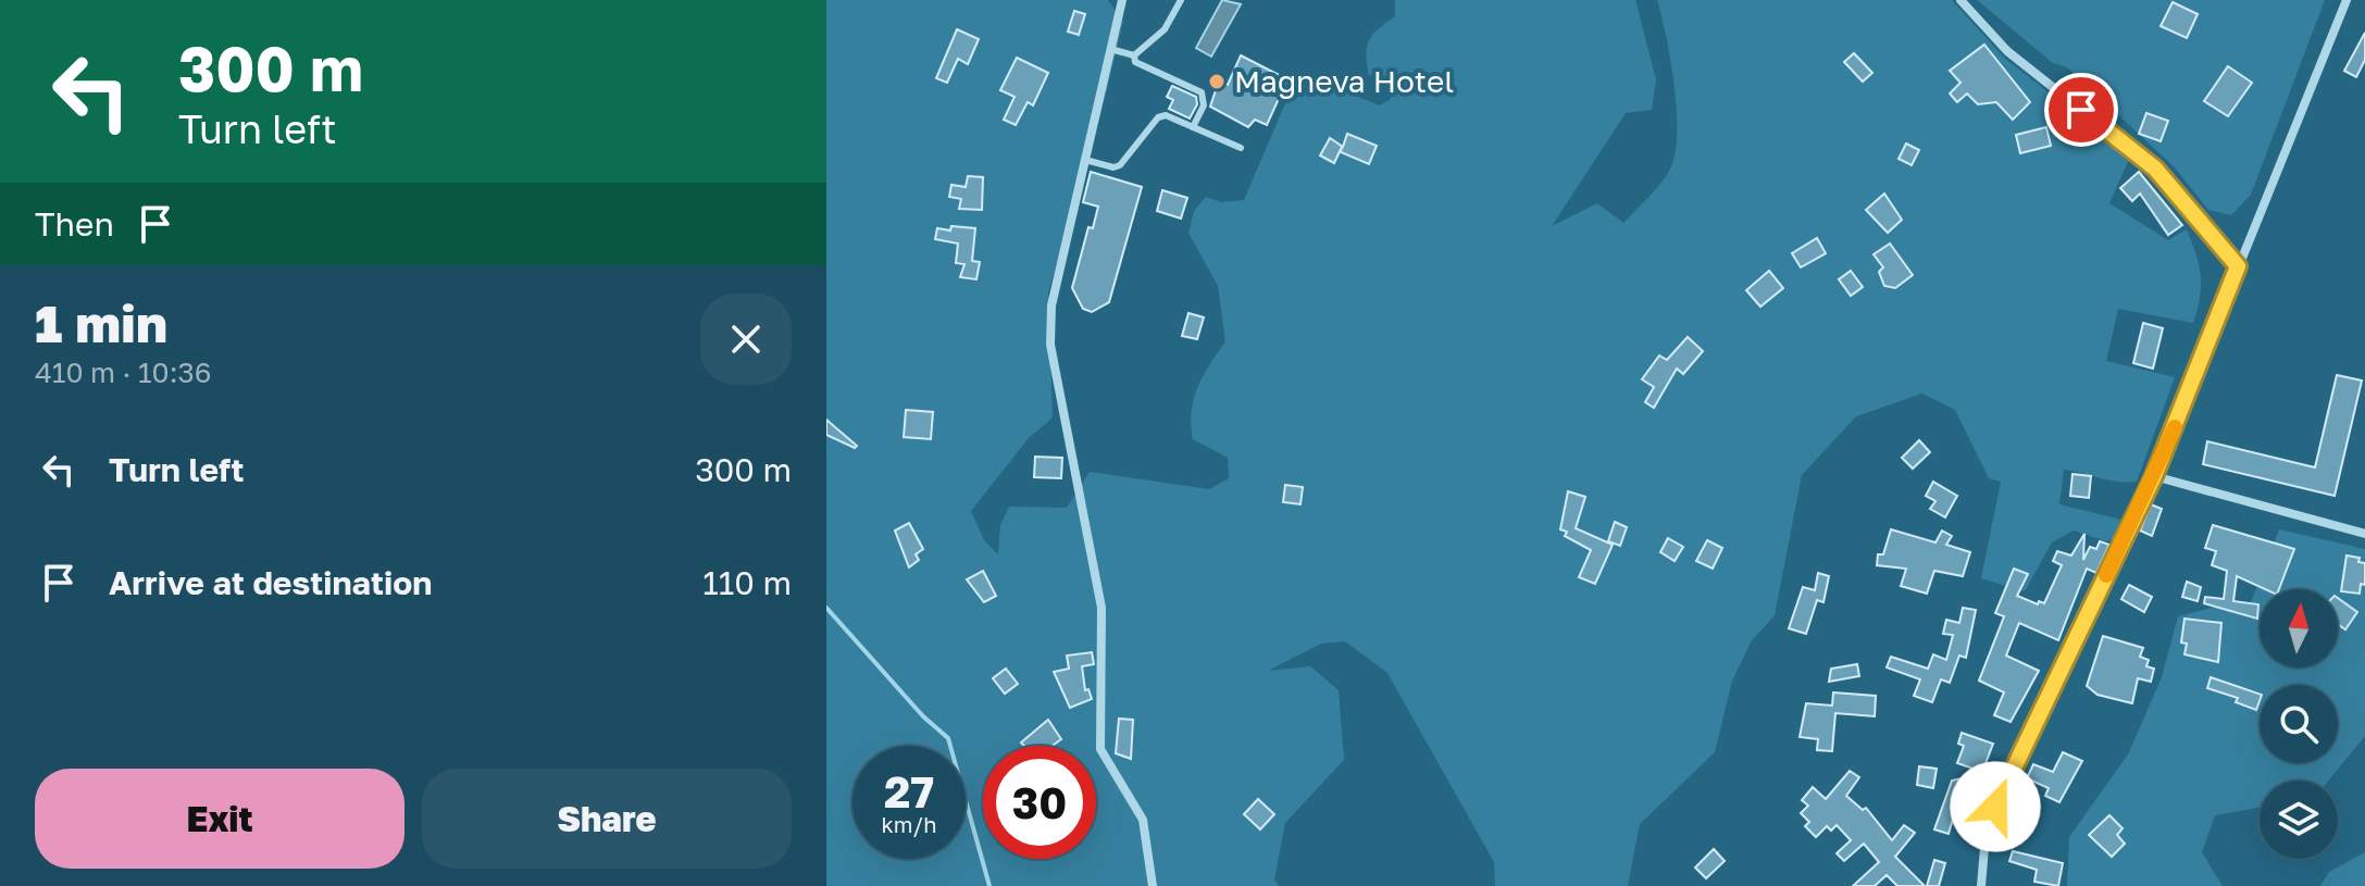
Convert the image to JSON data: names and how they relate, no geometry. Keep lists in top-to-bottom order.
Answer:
{
  "places": ["Magneva Hotel"],
  "north": "top",
  "page": {
    "turn": ["300 m", "Turn left"],
    "then": "Then",
    "heading": ["1 min", "410 m · 10:36"],
    "list": [
      {
        "name": "Turn left",
        "value": "300 m"
      },
      {
        "name": "Arrive at destination",
        "value": "110 m"
      }
    ],
    "speed": "27 km/h",
    "limit": "30",
    "buttons": ["Exit", "Share"]
  }
}
